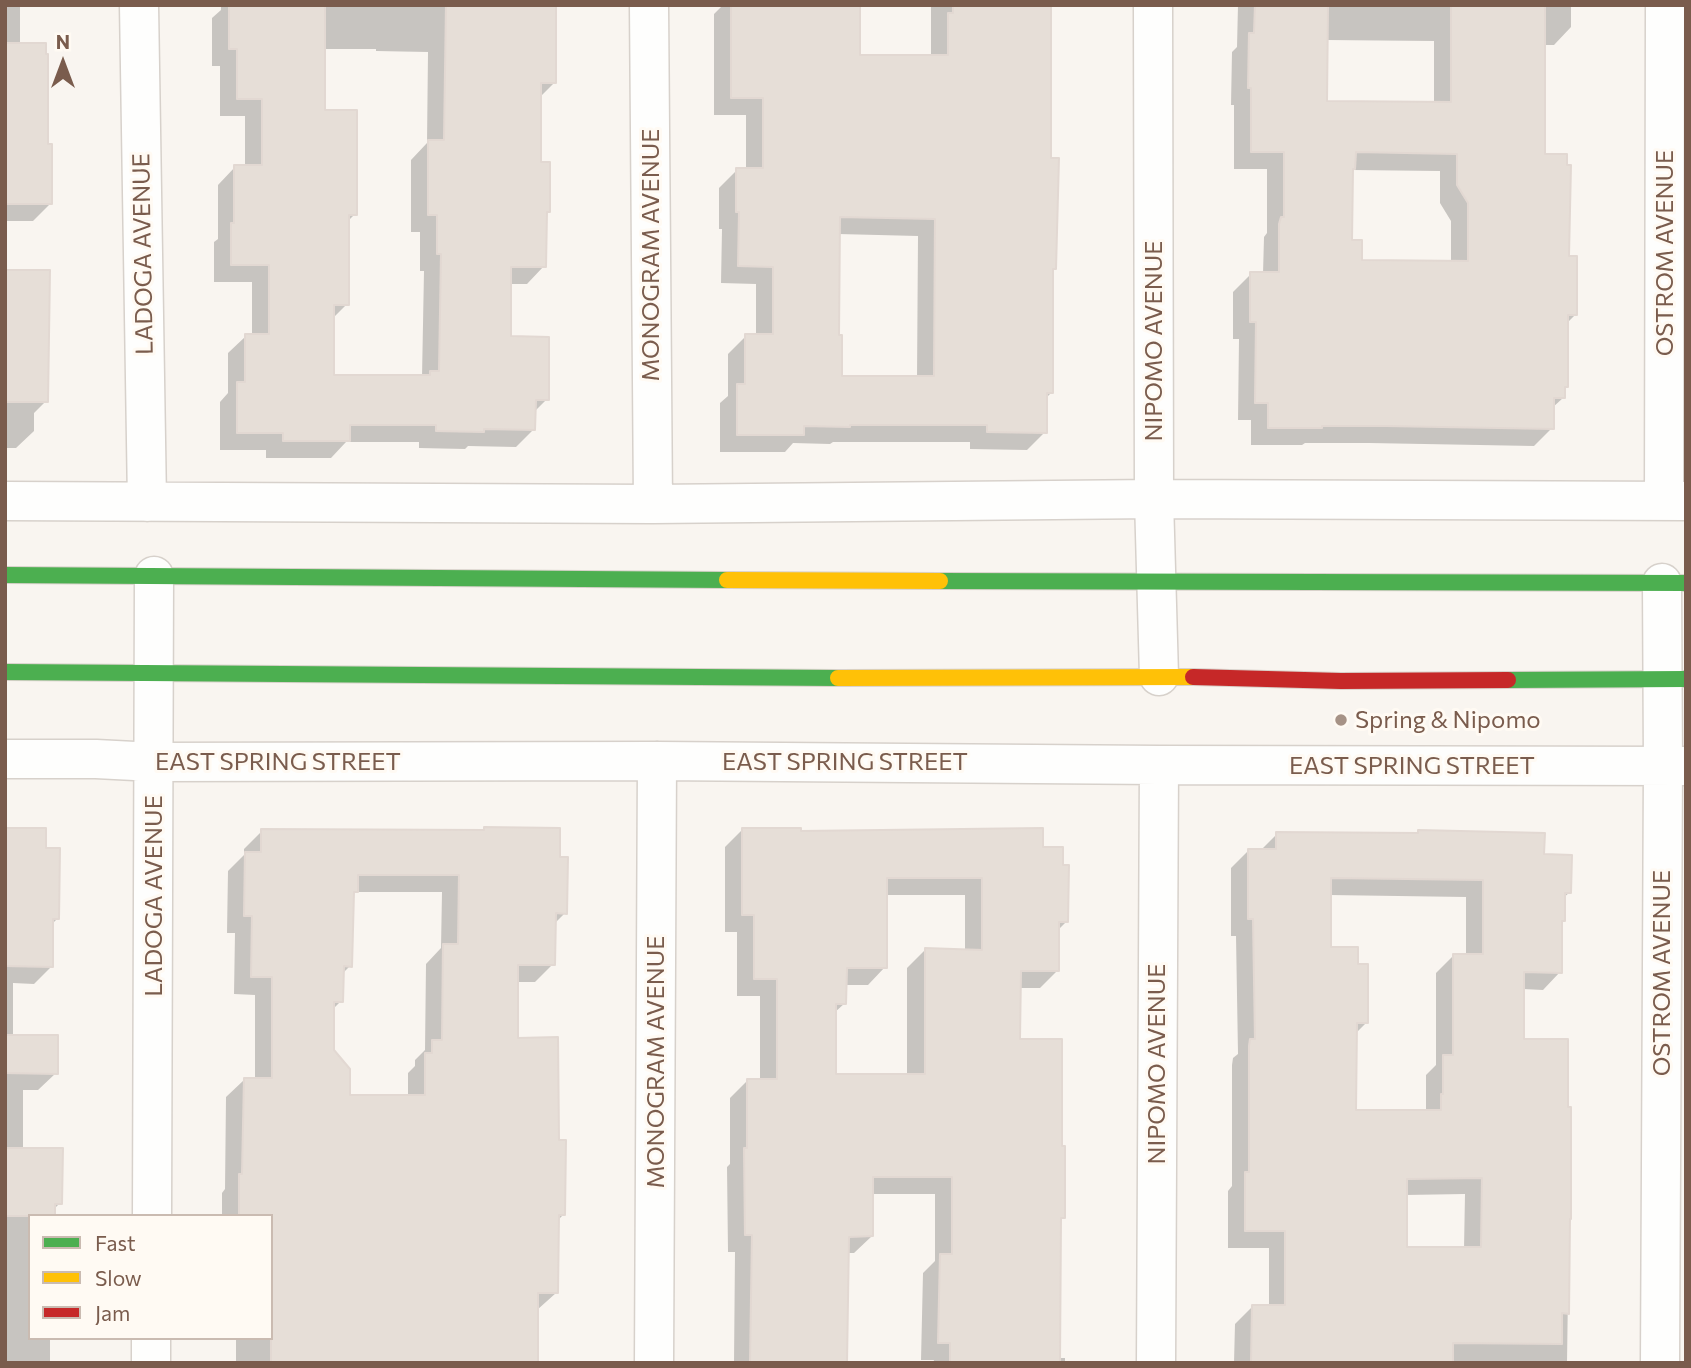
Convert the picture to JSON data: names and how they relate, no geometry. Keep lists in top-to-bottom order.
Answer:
{
  "streets": {
    "street": [
      "OSTROM AVENUE",
      "LADOGA AVENUE",
      "MONOGRAM AVENUE",
      "NIPOMO AVENUE",
      "EAST SPRING STREET"
    ]
  },
  "crossings": [
    ["OSTROM AVENUE", "EAST SPRING STREET"],
    ["LADOGA AVENUE", "EAST SPRING STREET"],
    ["MONOGRAM AVENUE", "EAST SPRING STREET"],
    ["NIPOMO AVENUE", "EAST SPRING STREET"]
  ],
  "places": ["Spring & Nipomo"],
  "legend": ["Fast", "Slow", "Jam"],
  "north": "top"
}
